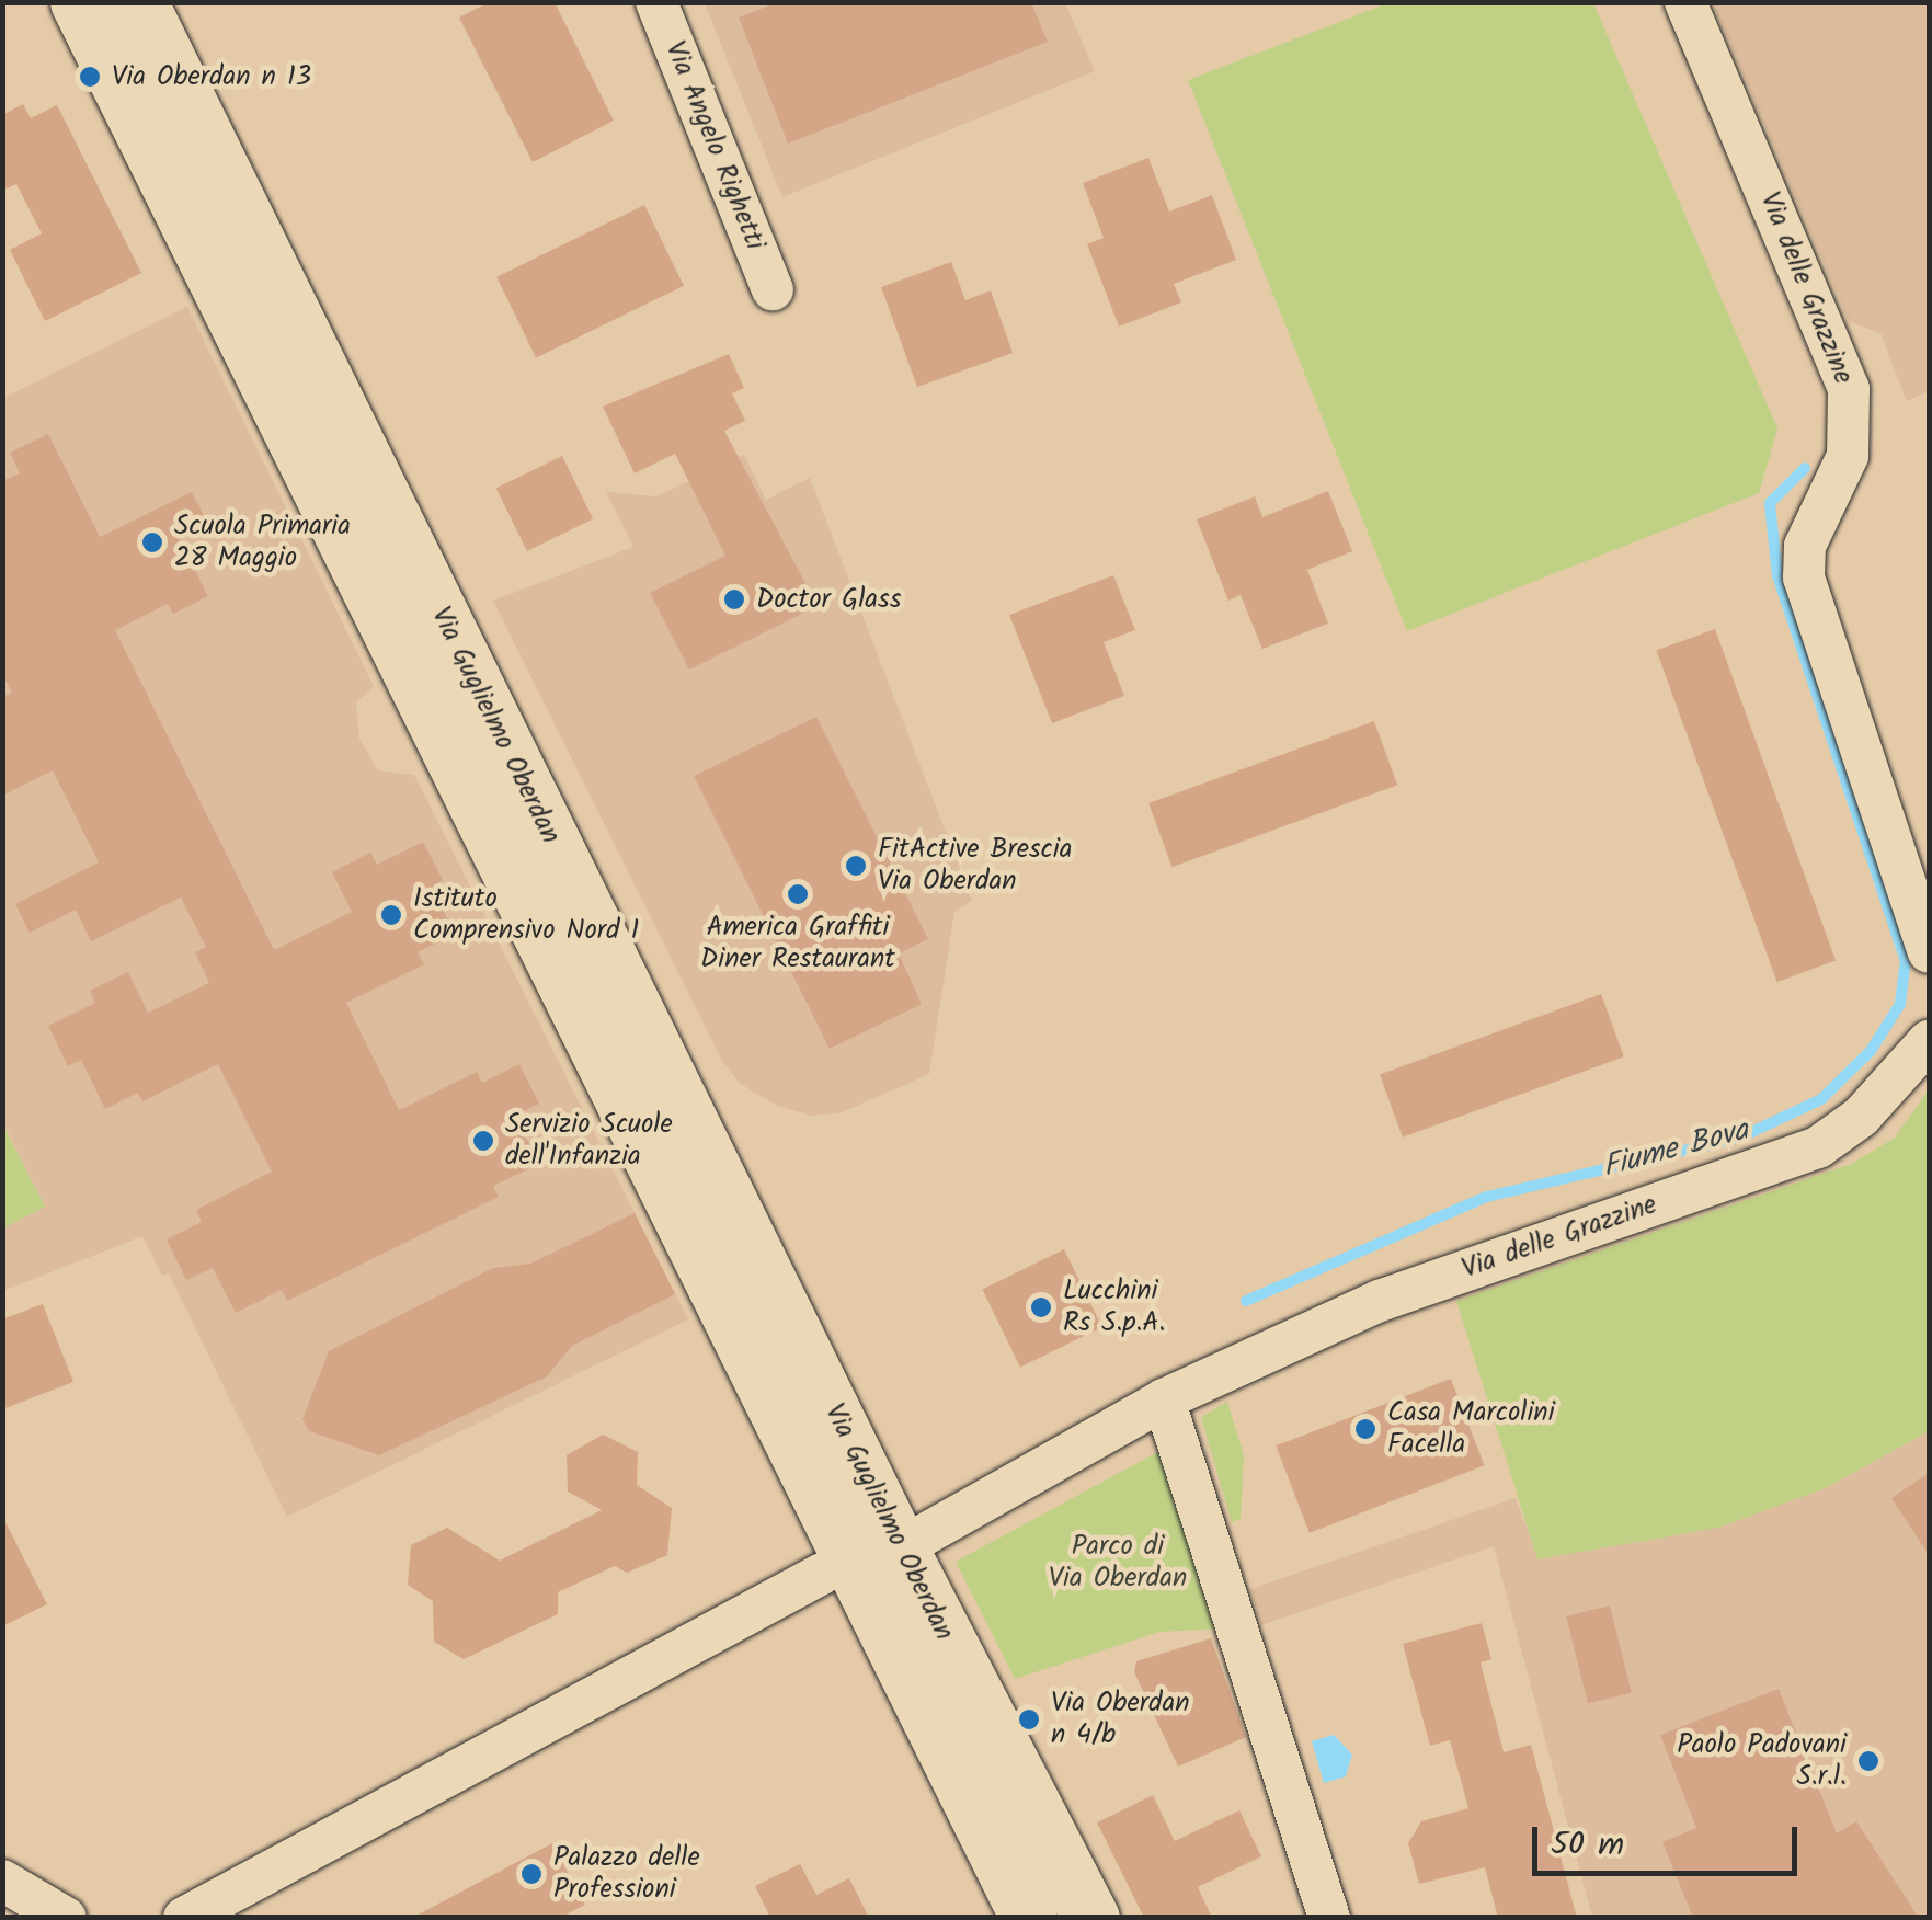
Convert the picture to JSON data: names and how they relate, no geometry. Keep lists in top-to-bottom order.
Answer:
{
  "streets": {
    "main road": ["Via Guglielmo Oberdan"],
    "street": ["Via Angelo Righetti", "Via delle Grazzine"]
  },
  "crossings": [
    ["Via delle Grazzine", "Via Guglielmo Oberdan"]
  ],
  "water": ["Fiume Bova"],
  "parks": ["Parco di Via Oberdan"],
  "places": [
    "Via Oberdan n 13",
    "Scuola Primaria 28 Maggio",
    "Doctor Glass",
    "FitActive Brescia Via Oberdan",
    "America Graffiti Diner Restaurant",
    "Istituto Comprensivo Nord 1",
    "Servizio Scuole dell'Infanzia",
    "Lucchini Rs S.p.A.",
    "Casa Marcolini Facella",
    "Via Oberdan n 4/b",
    "Paolo Padovani S.r.l.",
    "Palazzo delle Professioni"
  ],
  "scale_bar": "50 m"
}
